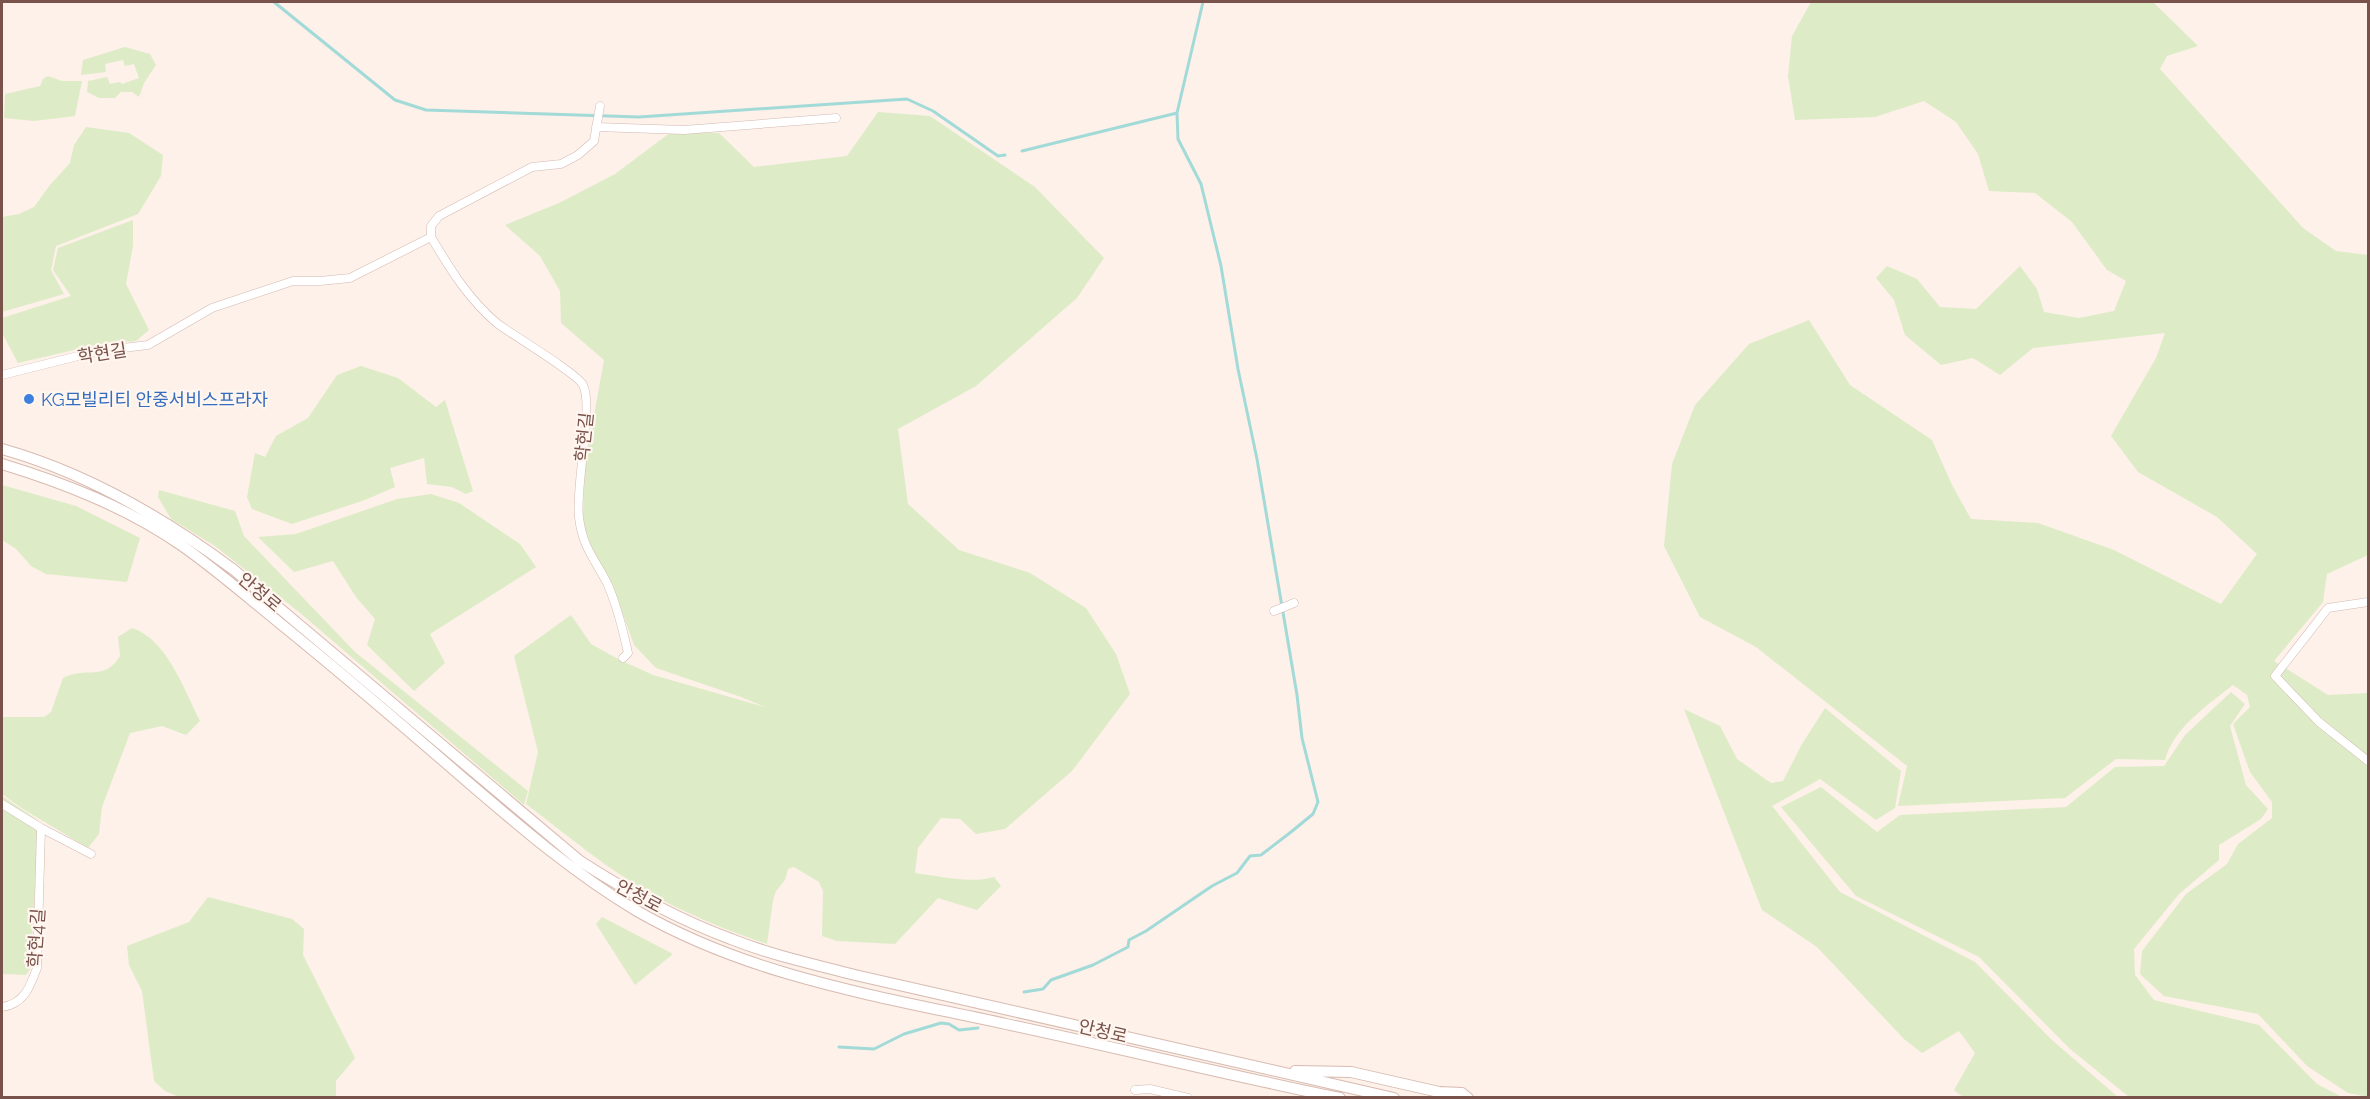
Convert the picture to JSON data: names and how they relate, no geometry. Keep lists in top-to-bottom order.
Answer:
{
  "streets": {
    "street": ["학현길", "안청로", "학현4길"]
  },
  "places": ["KG모빌리티 안중서비스프라자"]
}
